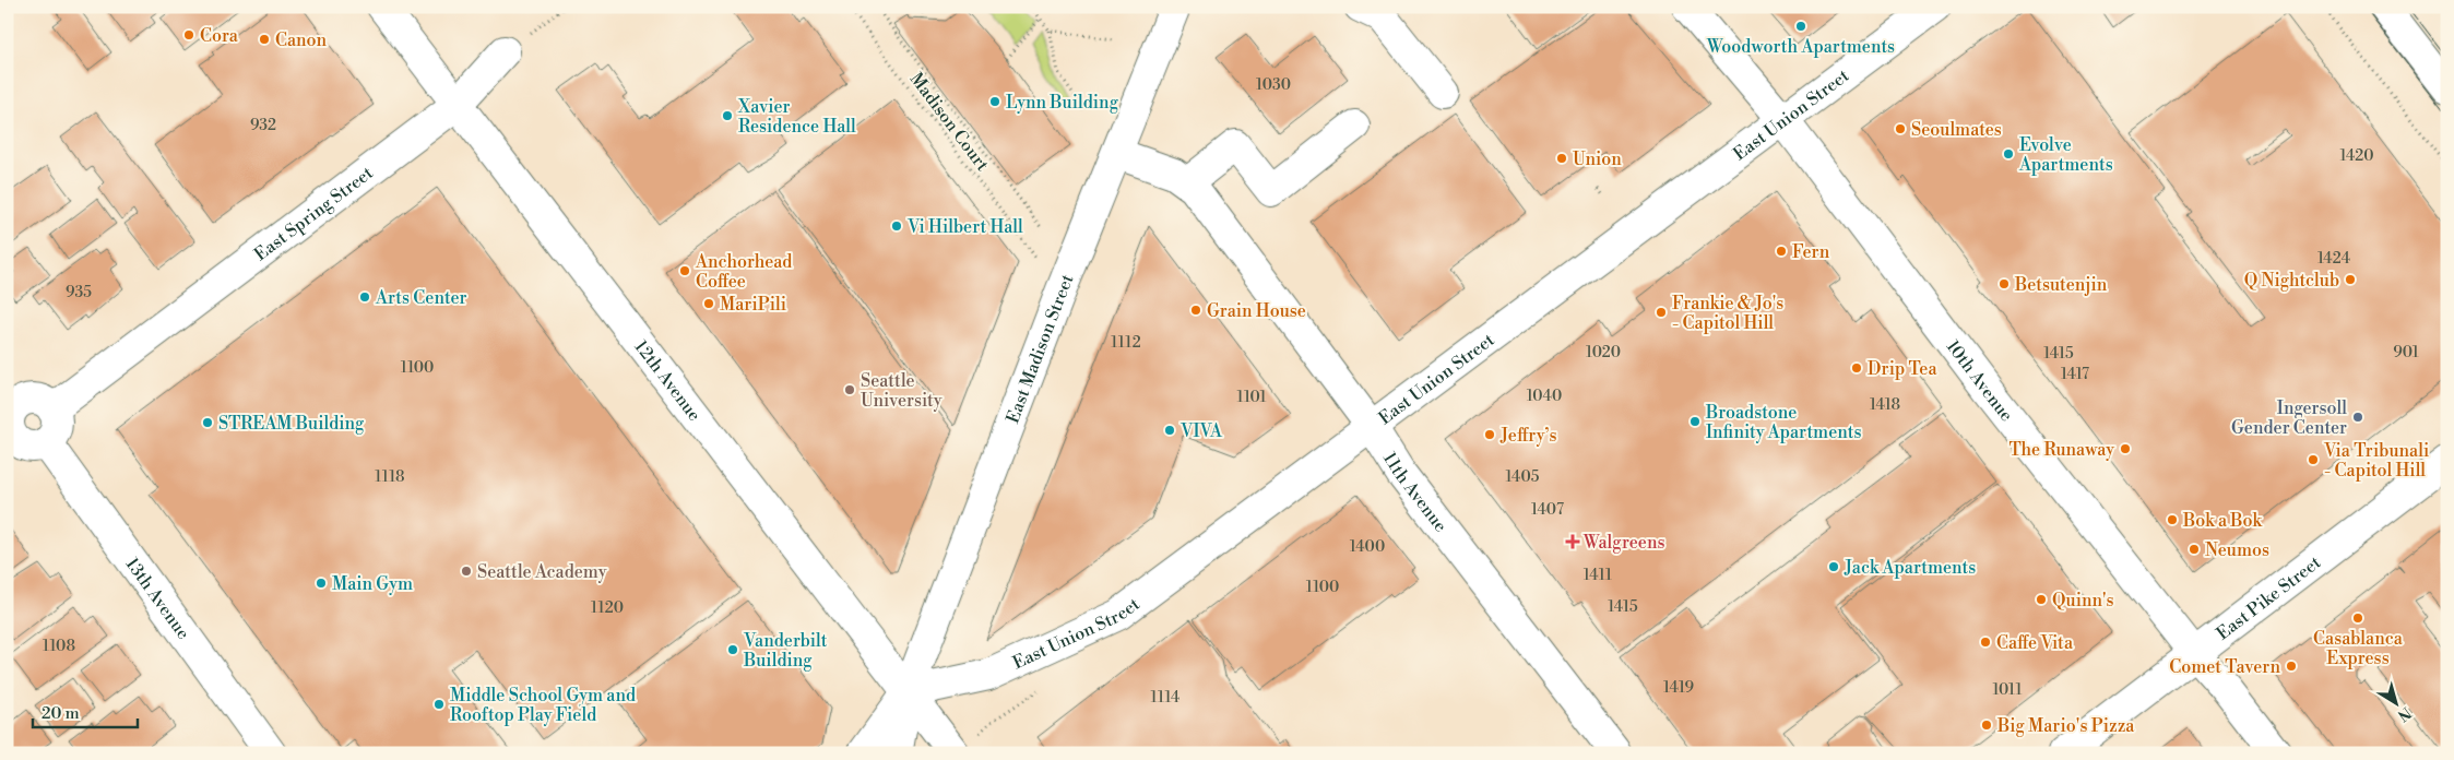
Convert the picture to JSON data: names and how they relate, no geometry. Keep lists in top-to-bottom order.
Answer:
{
  "streets": {
    "street": [
      "East Union Street",
      "East Spring Street",
      "East Madison Street",
      "12th Avenue",
      "10th Avenue",
      "11th Avenue",
      "East Pike Street",
      "13th Avenue"
    ],
    "path": ["Madison Court"]
  },
  "crossings": [
    ["East Union Street", "East Madison Street"],
    ["East Union Street", "12th Avenue"],
    ["East Union Street", "10th Avenue"],
    ["East Union Street", "11th Avenue"],
    ["East Spring Street", "12th Avenue"],
    ["East Spring Street", "13th Avenue"],
    ["East Madison Street", "12th Avenue"],
    ["East Madison Street", "11th Avenue"],
    ["10th Avenue", "East Pike Street"]
  ],
  "places": {
    "other": [
      "Woodworth Apartments",
      "Cora",
      "Canon",
      "Lynn Building",
      "Xavier Residence Hall",
      "Seoulmates",
      "Evolve Apartments",
      "Union",
      "Vi Hilbert Hall",
      "Fern",
      "Anchorhead Coffee",
      "Q Nightclub",
      "Betsutenjin",
      "Arts Center",
      "MariPili",
      "Grain House",
      "Frankie & Jo's - Capitol Hill",
      "Drip Tea",
      "Seattle University",
      "Ingersoll Gender Center",
      "Broadstone Infinity Apartments",
      "STREAM Building",
      "VIVA",
      "Jeffry’s",
      "The Runaway",
      "Via Tribunali - Capitol Hill",
      "Bok a Bok",
      "Neumos",
      "Jack Apartments",
      "Seattle Academy",
      "Main Gym",
      "Quinn's",
      "Casablanca Express",
      "Caffe Vita",
      "Vanderbilt Building",
      "Comet Tavern",
      "Middle School Gym and Rooftop Play Field",
      "Big Mario's Pizza"
    ],
    "health": ["Walgreens"]
  },
  "house_numbers": [
    "1030",
    "932",
    "1420",
    "1424",
    "935",
    "1112",
    "1020",
    "901",
    "1415",
    "1100",
    "1417",
    "1040",
    "1101",
    "1418",
    "1118",
    "1405",
    "1407",
    "1400",
    "1411",
    "1100",
    "1415",
    "1120",
    "1108",
    "1419",
    "1011",
    "1114"
  ],
  "scale_bar": "20 m",
  "north": "bottom right"
}
